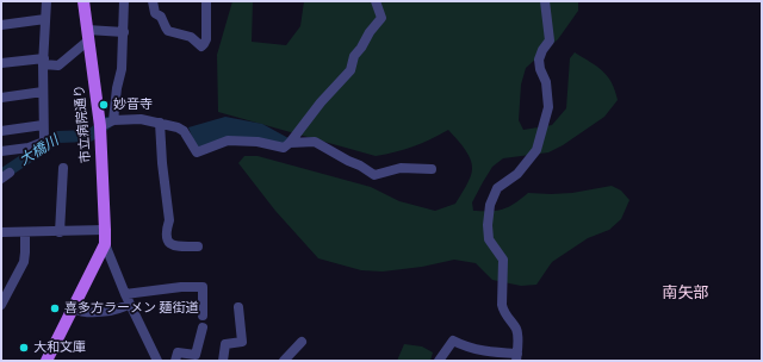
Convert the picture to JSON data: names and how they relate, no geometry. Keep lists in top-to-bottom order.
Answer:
{
  "streets": {
    "main road": ["市立病院通り"]
  },
  "districts": ["南矢部"],
  "water": ["大橋川"],
  "places": ["妙音寺", "喜多方ラーメン 麺街道", "大和文庫"]
}
